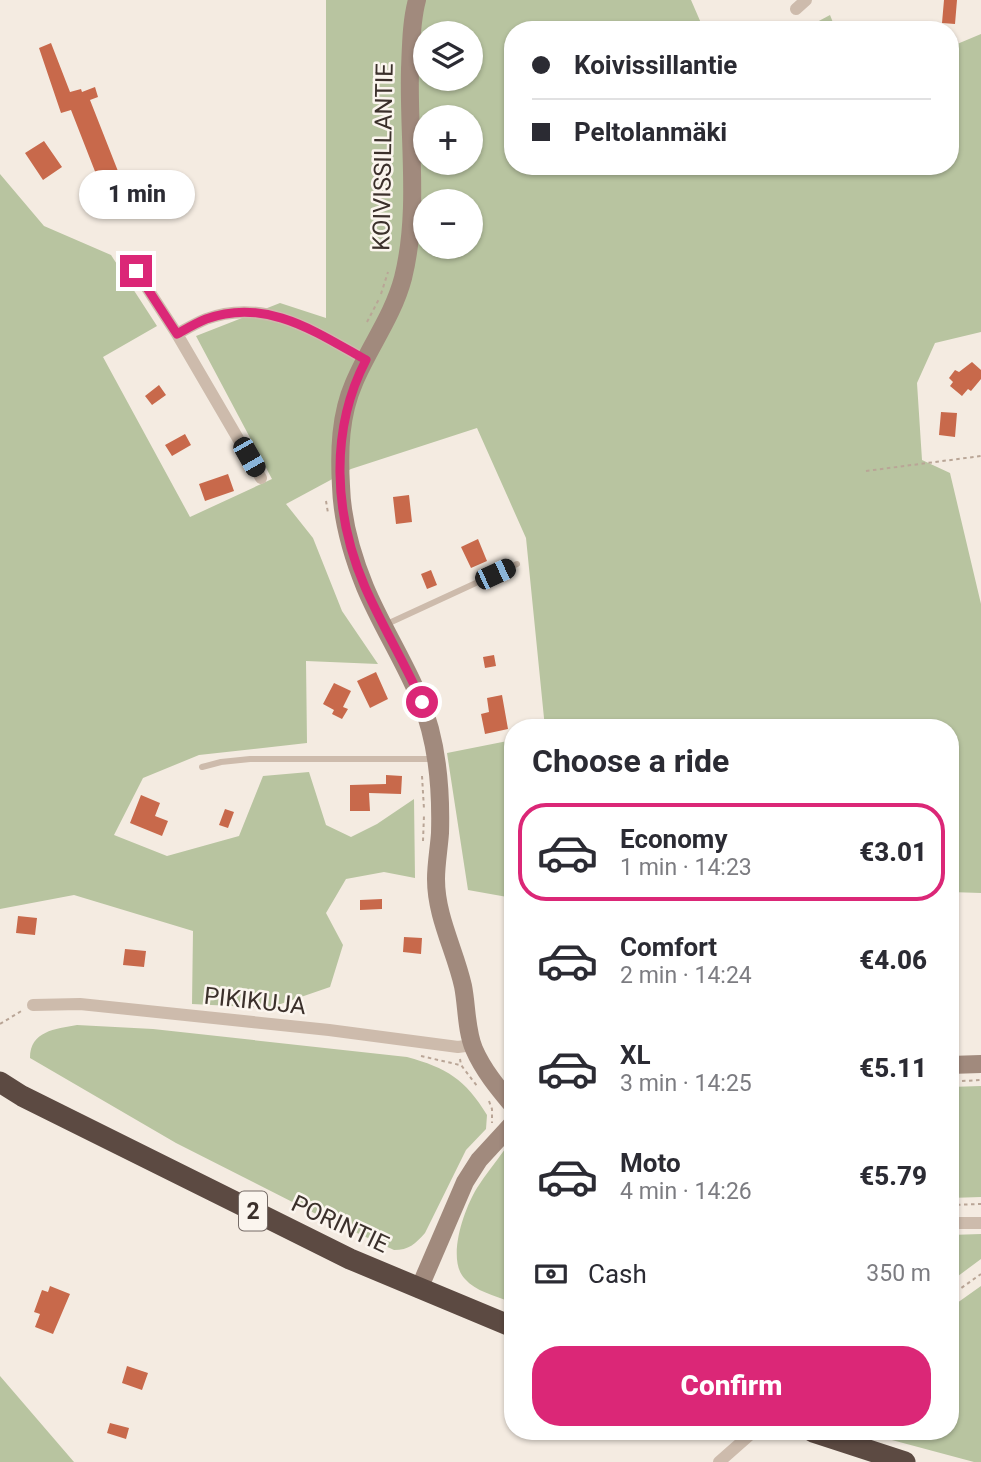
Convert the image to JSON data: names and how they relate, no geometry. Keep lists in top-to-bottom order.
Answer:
{
  "streets": {
    "highway": ["2", "PORINTIE"],
    "street": ["KOIVISSILLANTIE", "PIKIKUJA"]
  },
  "crossings": [
    ["KOIVISSILLANTIE", "PIKIKUJA"]
  ],
  "page": {
    "map_buttons": ["+", "−"],
    "banner": ["Koivissillantie", "Peltolanmäki"],
    "bubble": "1 min",
    "heading": "Choose a ride",
    "list": [
      {
        "name": "Economy",
        "note": "1 min · 14:23",
        "value": "€3.01"
      },
      {
        "name": "Comfort",
        "note": "2 min · 14:24",
        "value": "€4.06"
      },
      {
        "name": "XL",
        "note": "3 min · 14:25",
        "value": "€5.11"
      },
      {
        "name": "Moto",
        "note": "4 min · 14:26",
        "value": "€5.79"
      }
    ],
    "pay": ["Cash", "350 m"],
    "buttons": "Confirm"
  }
}
